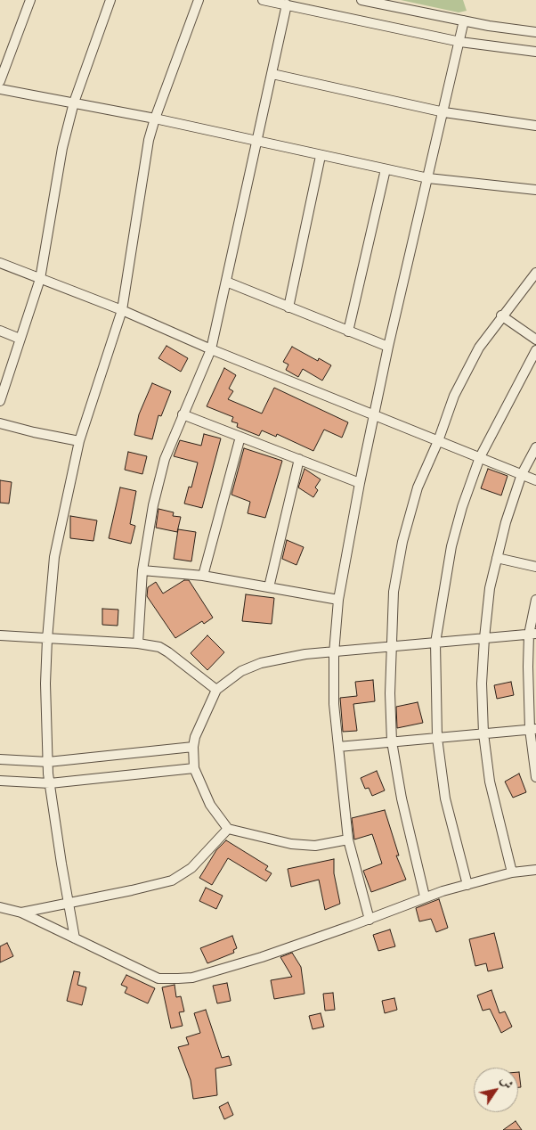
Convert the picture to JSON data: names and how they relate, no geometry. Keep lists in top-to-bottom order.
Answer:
{
  "north": "top right"
}
